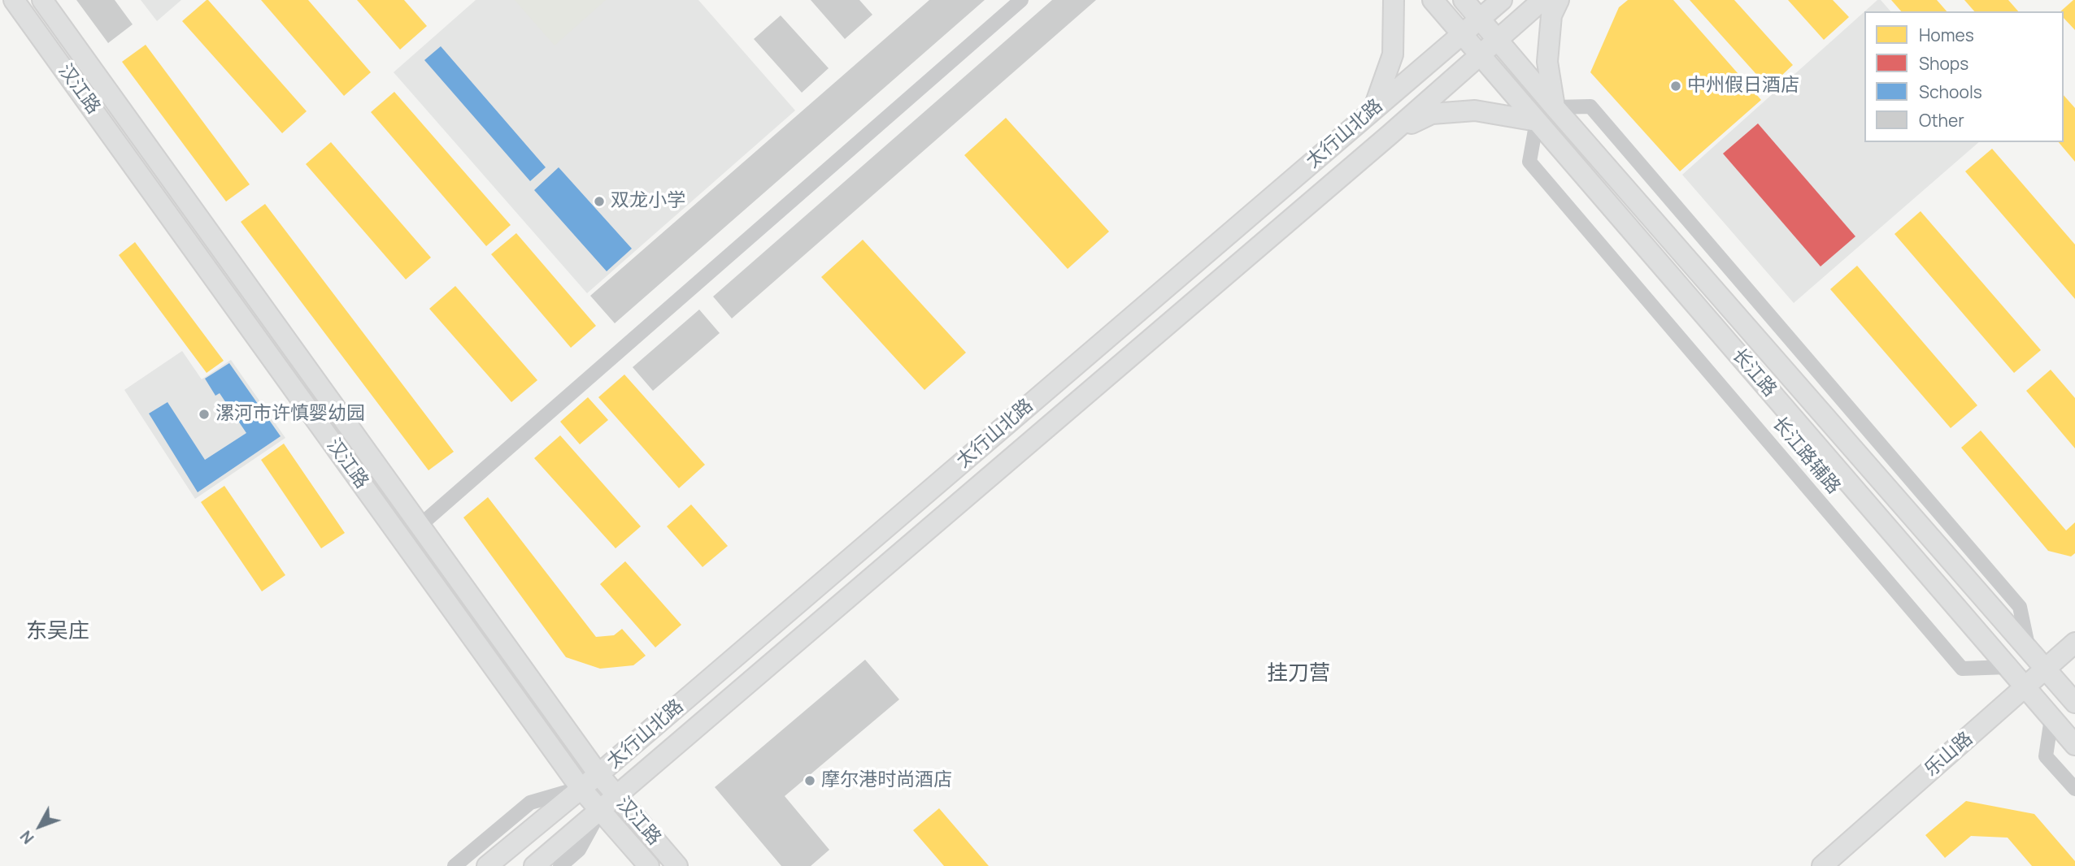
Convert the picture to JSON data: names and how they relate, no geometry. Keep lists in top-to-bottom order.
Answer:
{
  "streets": {
    "main road": [
      "汉江路",
      "太行山北路",
      "长江路",
      "乐山路"
    ],
    "street": ["长江路辅路"]
  },
  "crossings": [
    ["汉江路", "太行山北路"],
    ["太行山北路", "长江路"],
    ["长江路", "长江路辅路"],
    ["长江路", "乐山路"]
  ],
  "districts": ["东吴庄", "挂刀营"],
  "places": [
    "中州假日酒店",
    "双龙小学",
    "漯河市许慎婴幼园",
    "摩尔港时尚酒店"
  ],
  "legend": [
    "Homes",
    "Shops",
    "Schools",
    "Other"
  ],
  "north": "bottom left"
}
